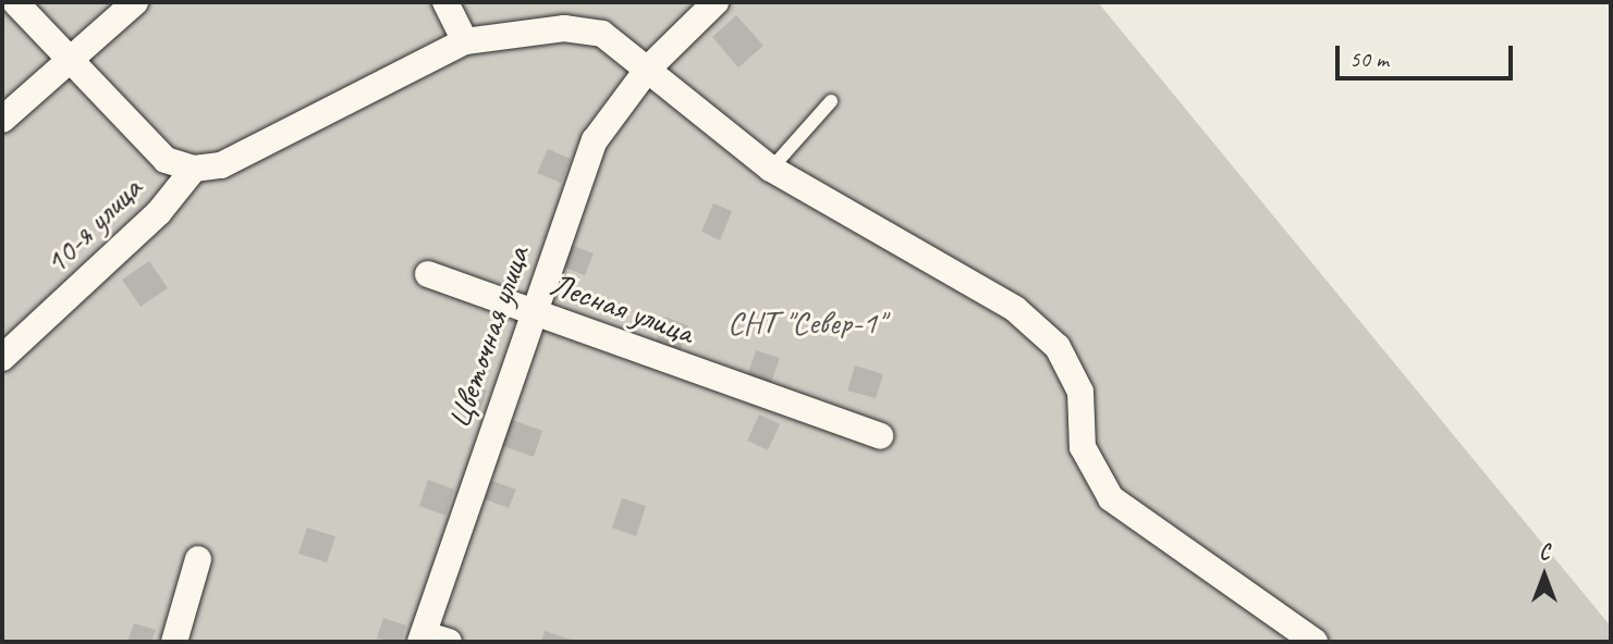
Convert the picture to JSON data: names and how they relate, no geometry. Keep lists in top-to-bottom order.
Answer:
{
  "streets": {
    "street": ["10-я улица", "Лесная улица", "Цветочная улица"]
  },
  "crossings": [
    ["Лесная улица", "Цветочная улица"]
  ],
  "parks": ["СНТ \"Север-1\""],
  "scale_bar": "50 m",
  "north": "top"
}
